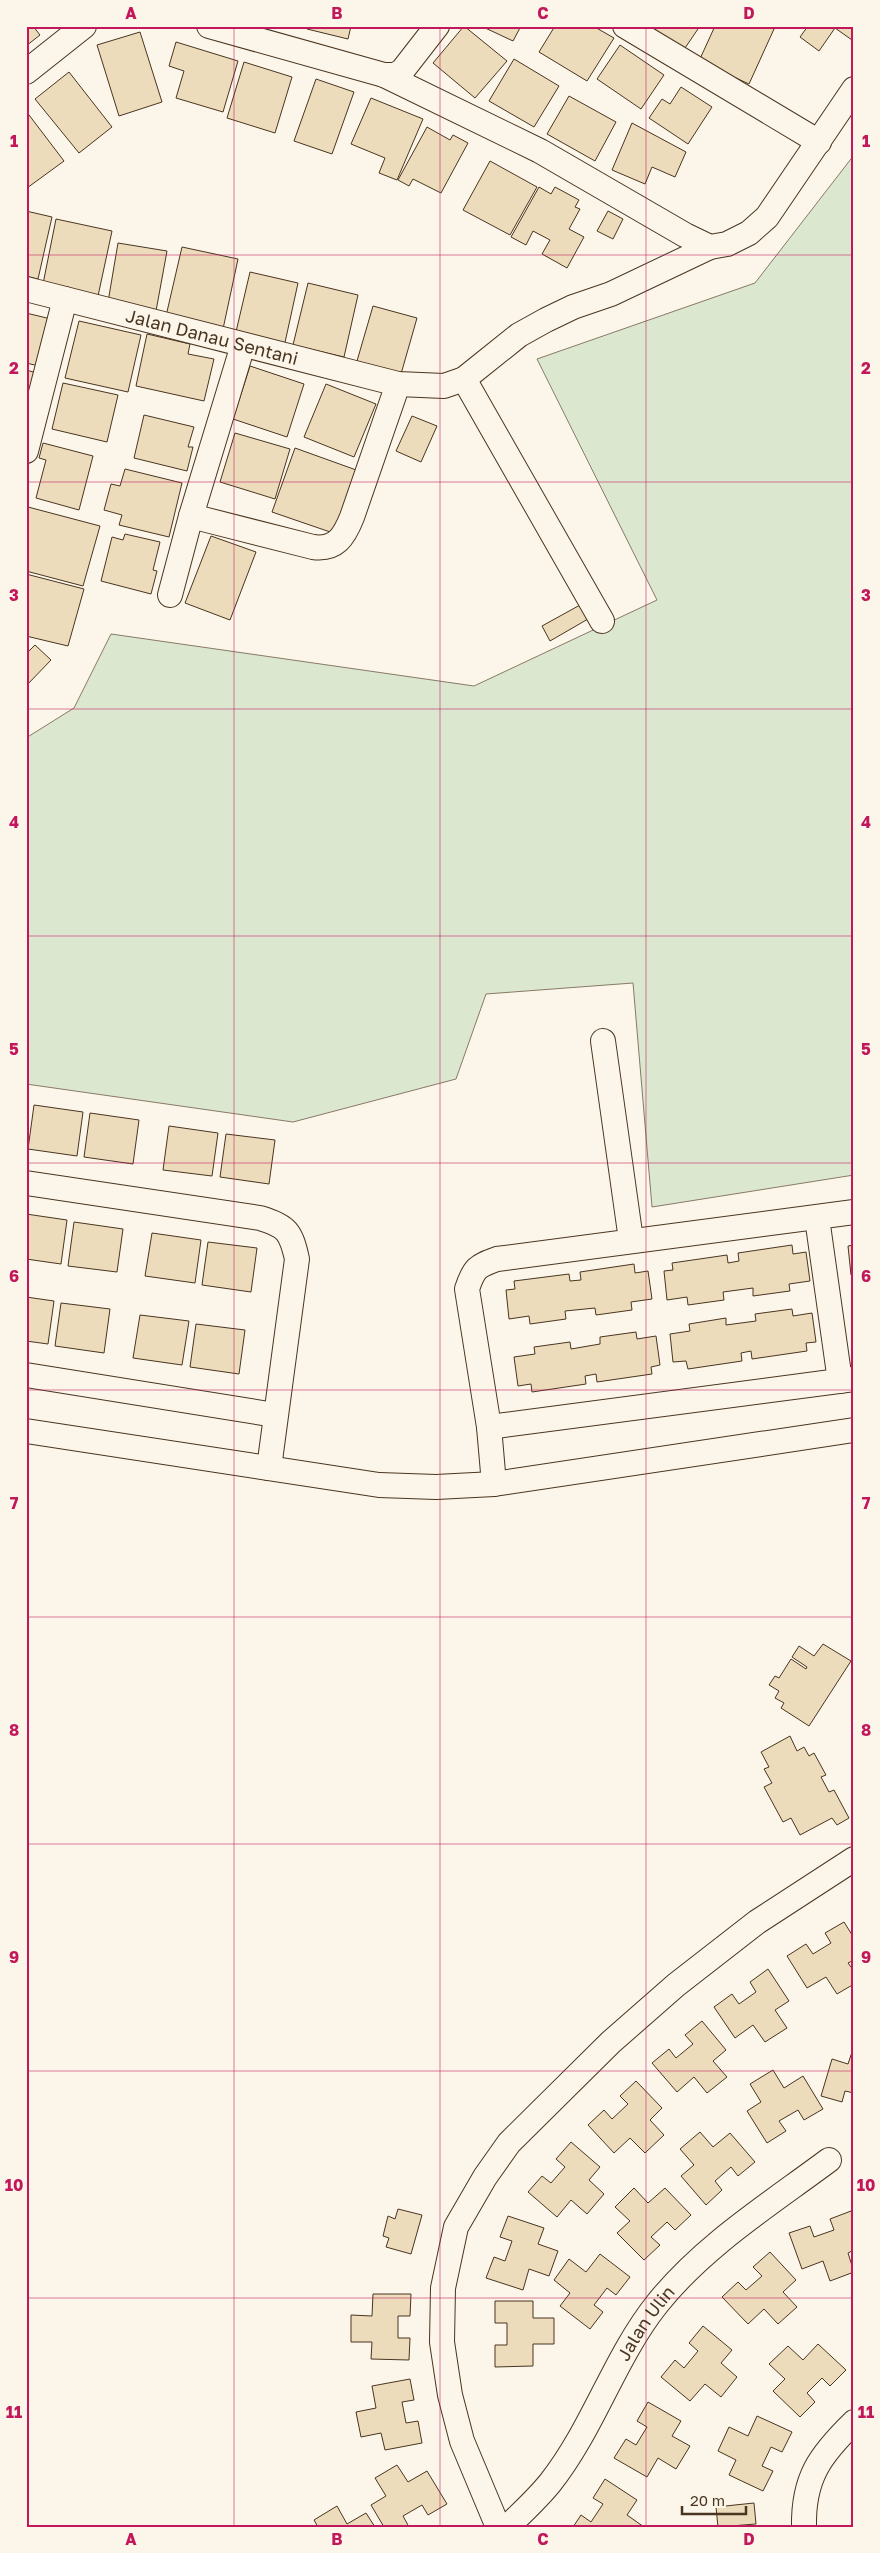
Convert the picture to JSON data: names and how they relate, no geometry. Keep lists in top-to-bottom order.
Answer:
{
  "streets": {
    "street": ["Jalan Danau Sentani", "Jalan Ulin"]
  },
  "scale_bar": "20 m",
  "grid": {
    "columns": [
      "A",
      "B",
      "C",
      "D"
    ],
    "rows": [
      "1",
      "2",
      "3",
      "4",
      "5",
      "6",
      "7",
      "8",
      "9",
      "10",
      "11"
    ]
  }
}
